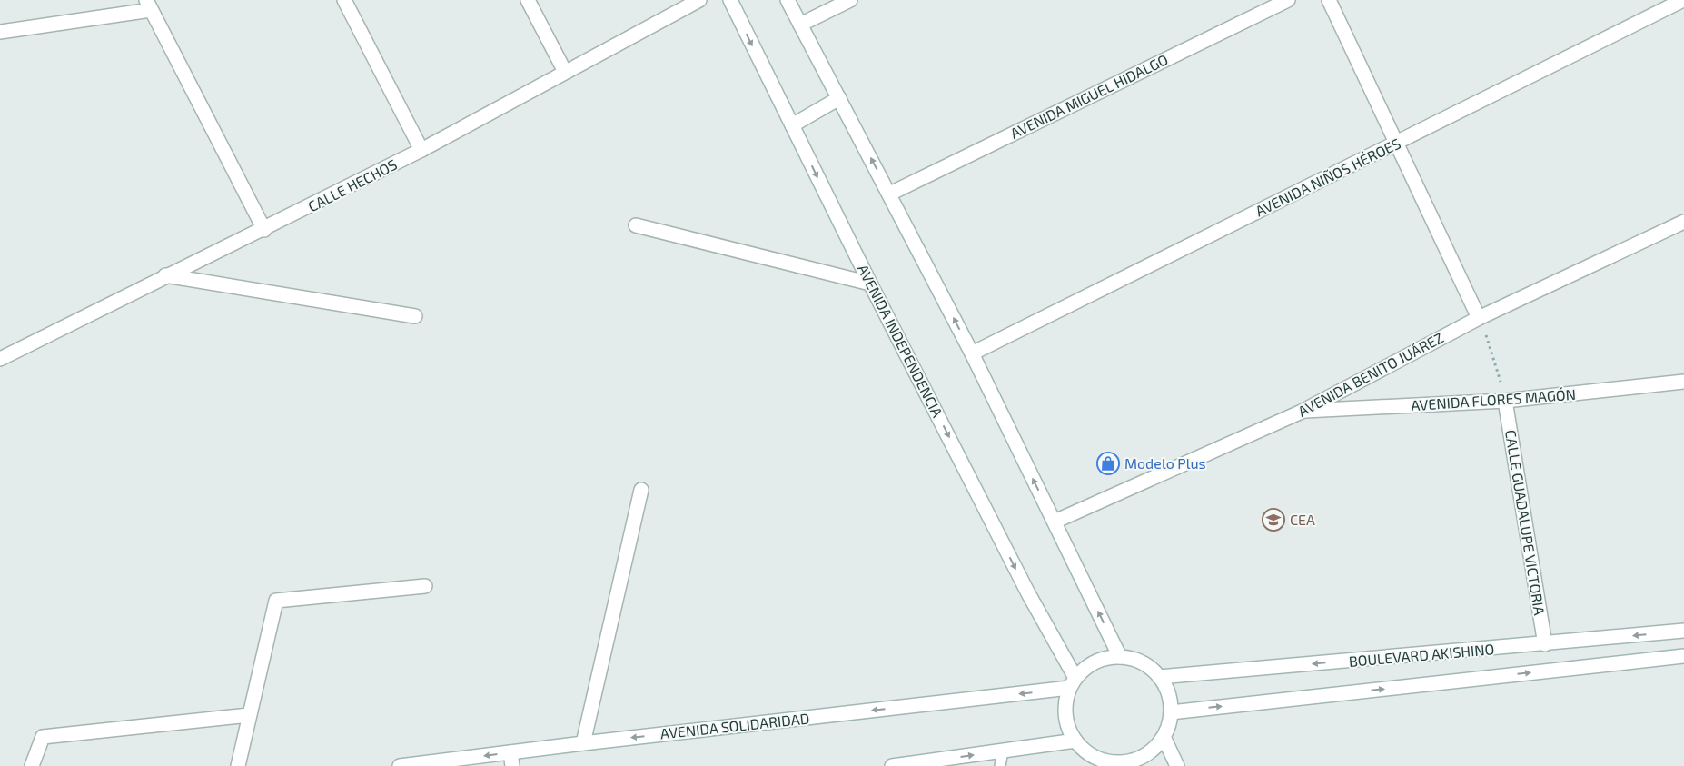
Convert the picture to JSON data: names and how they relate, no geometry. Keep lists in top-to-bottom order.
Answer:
{
  "streets": {
    "street": [
      "AVENIDA MIGUEL HIDALGO",
      "AVENIDA NIÑOS HÉROES",
      "CALLE HECHOS",
      "AVENIDA INDEPENDENCIA",
      "AVENIDA BENITO JUÁREZ",
      "AVENIDA FLORES MAGÓN",
      "CALLE GUADALUPE VICTORIA",
      "BOULEVARD AKISHINO",
      "AVENIDA SOLIDARIDAD"
    ]
  },
  "crossings": [
    ["AVENIDA INDEPENDENCIA", "BOULEVARD AKISHINO"],
    ["AVENIDA INDEPENDENCIA", "AVENIDA SOLIDARIDAD"],
    ["AVENIDA BENITO JUÁREZ", "AVENIDA FLORES MAGÓN"],
    ["AVENIDA FLORES MAGÓN", "CALLE GUADALUPE VICTORIA"],
    ["CALLE GUADALUPE VICTORIA", "BOULEVARD AKISHINO"],
    ["BOULEVARD AKISHINO", "AVENIDA SOLIDARIDAD"]
  ],
  "places": {
    "shop": ["Modelo Plus"],
    "school or university": ["CEA"]
  }
}
